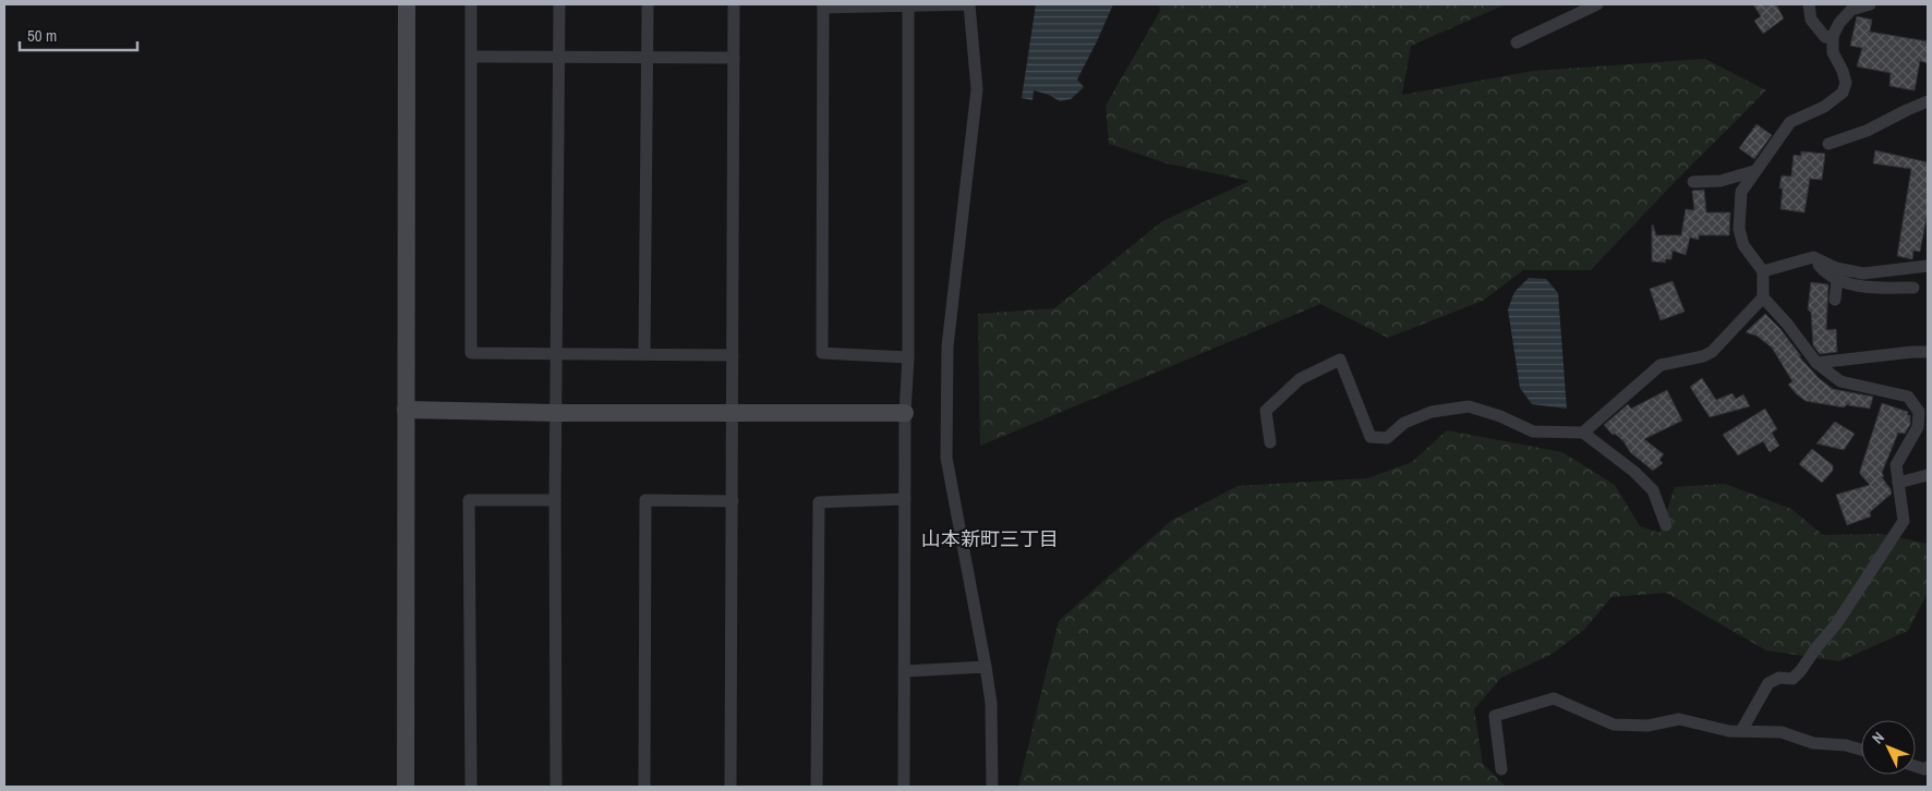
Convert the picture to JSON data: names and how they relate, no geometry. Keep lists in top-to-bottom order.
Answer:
{
  "districts": ["山本新町三丁目"],
  "scale_bar": "50 m",
  "north": "top left"
}
